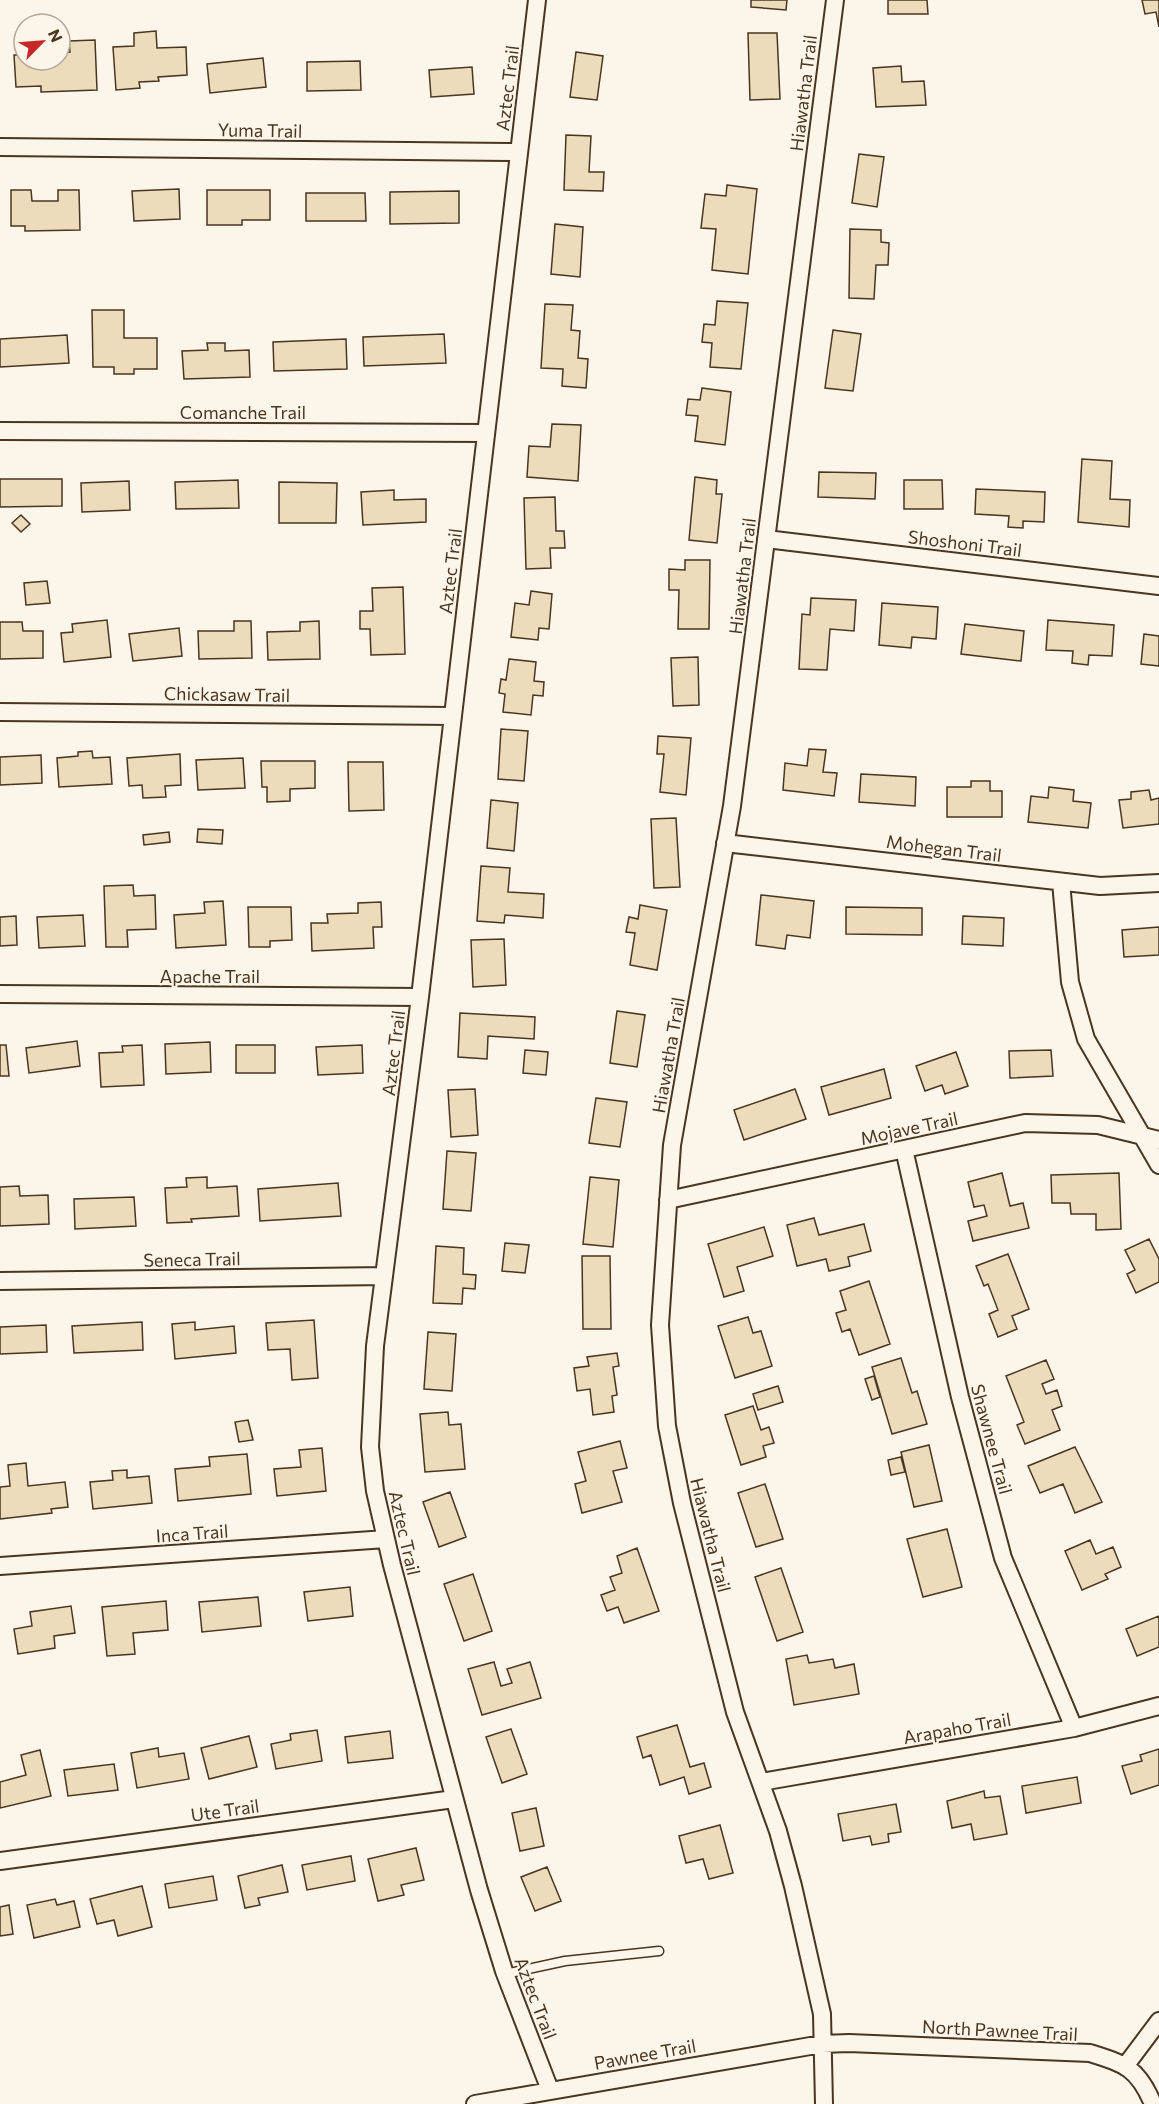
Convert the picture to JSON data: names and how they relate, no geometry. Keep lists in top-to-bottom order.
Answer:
{
  "streets": {
    "street": [
      "Aztec Trail",
      "Hiawatha Trail",
      "Yuma Trail",
      "Comanche Trail",
      "Shoshoni Trail",
      "Chickasaw Trail",
      "Mohegan Trail",
      "Apache Trail",
      "Mojave Trail",
      "Seneca Trail",
      "Shawnee Trail",
      "Inca Trail",
      "Arapaho Trail",
      "Ute Trail",
      "North Pawnee Trail",
      "Pawnee Trail"
    ]
  },
  "crossings": [
    ["Aztec Trail", "Yuma Trail"],
    ["Aztec Trail", "Comanche Trail"],
    ["Aztec Trail", "Chickasaw Trail"],
    ["Aztec Trail", "Apache Trail"],
    ["Aztec Trail", "Seneca Trail"],
    ["Aztec Trail", "Inca Trail"],
    ["Aztec Trail", "Ute Trail"],
    ["Aztec Trail", "Pawnee Trail"],
    ["Hiawatha Trail", "Shoshoni Trail"],
    ["Hiawatha Trail", "Mohegan Trail"],
    ["Hiawatha Trail", "Mojave Trail"],
    ["Hiawatha Trail", "Arapaho Trail"],
    ["Hiawatha Trail", "North Pawnee Trail"],
    ["Hiawatha Trail", "Pawnee Trail"],
    ["Mojave Trail", "Shawnee Trail"],
    ["Shawnee Trail", "Arapaho Trail"],
    ["North Pawnee Trail", "Pawnee Trail"]
  ],
  "north": "top right"
}
